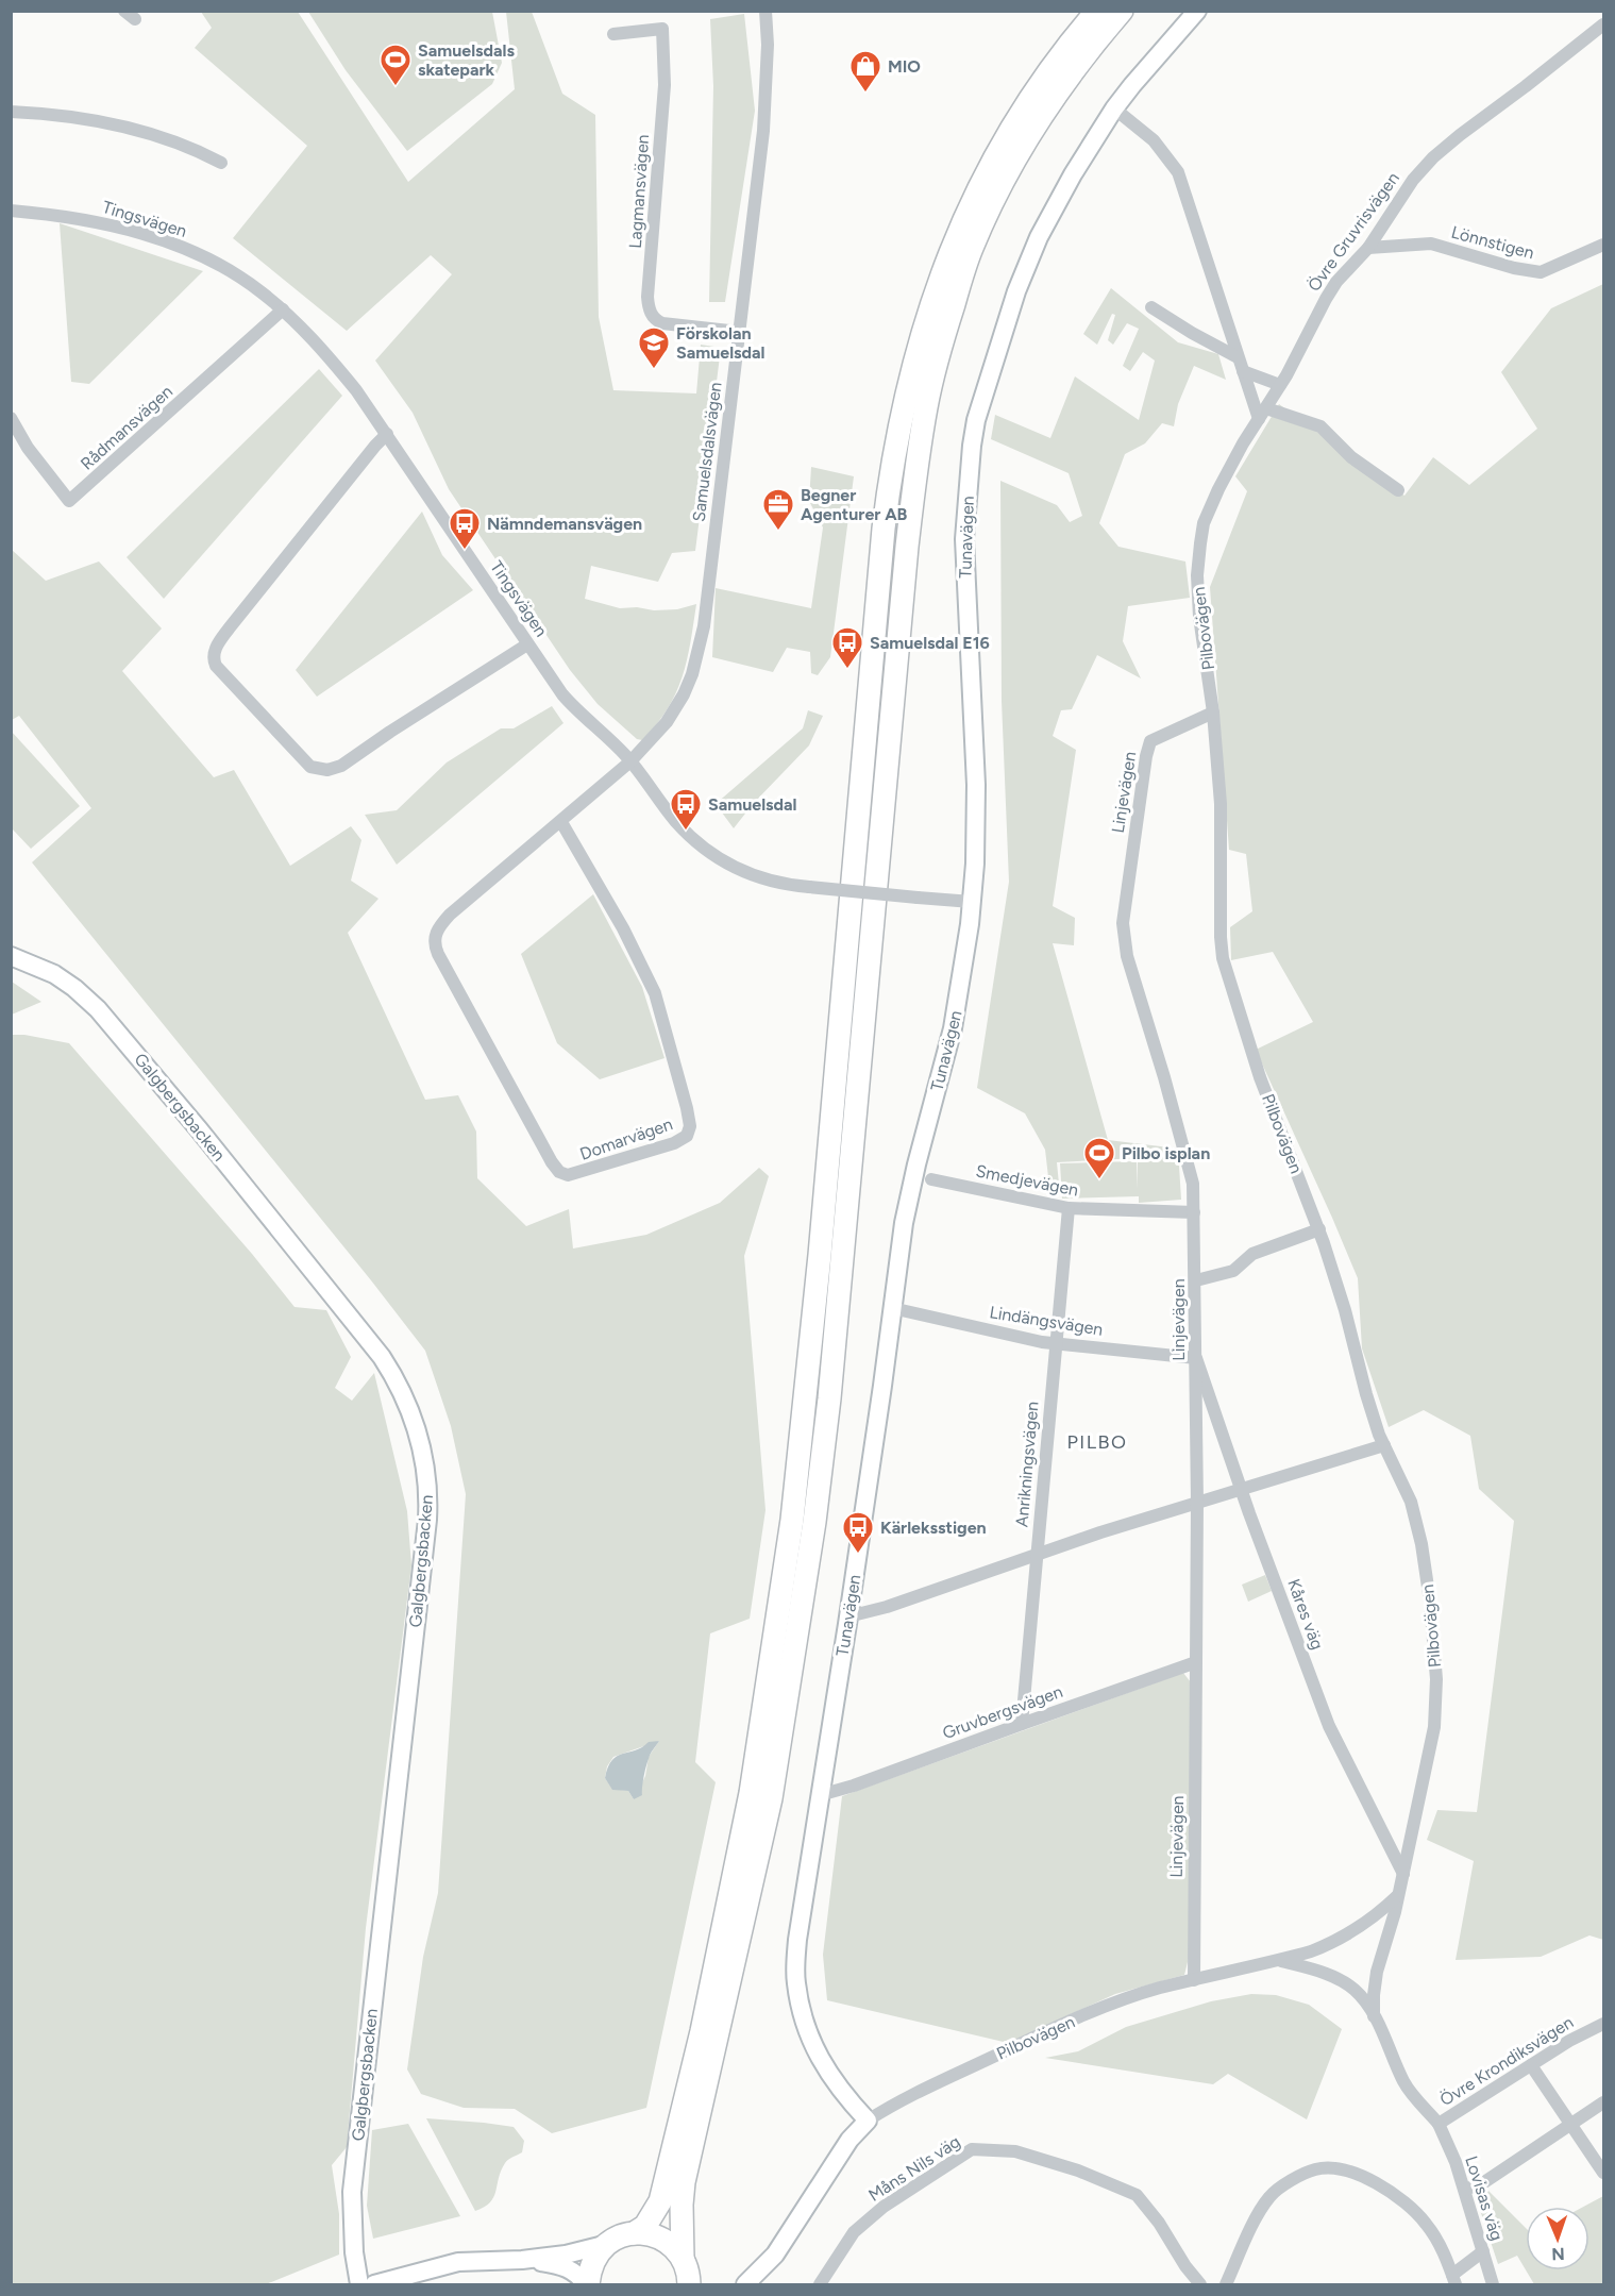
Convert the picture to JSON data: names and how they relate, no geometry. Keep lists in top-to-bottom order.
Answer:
{
  "streets": {
    "street": [
      "Lagmansvägen",
      "Tingsvägen",
      "Övre Gruvrisvägen",
      "Lönnstigen",
      "Rådmansvägen",
      "Samuelsdalsvägen",
      "Tunavägen",
      "Pilbovägen",
      "Linjevägen",
      "Galgbergsbacken",
      "Domarvägen",
      "Smedjevägen",
      "Lindängsvägen",
      "Anrikningsvägen",
      "Kåres väg",
      "Gruvbergsvägen",
      "Övre Krondiksvägen",
      "Måns Nils väg",
      "Lovisas väg"
    ]
  },
  "crossings": [
    ["Lagmansvägen", "Samuelsdalsvägen"],
    ["Tingsvägen", "Rådmansvägen"],
    ["Tingsvägen", "Samuelsdalsvägen"],
    ["Tingsvägen", "Tunavägen"],
    ["Tingsvägen", "Domarvägen"],
    ["Övre Gruvrisvägen", "Lönnstigen"],
    ["Övre Gruvrisvägen", "Pilbovägen"],
    ["Samuelsdalsvägen", "Domarvägen"],
    ["Tunavägen", "Pilbovägen"],
    ["Tunavägen", "Lindängsvägen"],
    ["Tunavägen", "Gruvbergsvägen"],
    ["Pilbovägen", "Linjevägen"],
    ["Pilbovägen", "Kåres väg"],
    ["Pilbovägen", "Övre Krondiksvägen"],
    ["Linjevägen", "Smedjevägen"],
    ["Linjevägen", "Lindängsvägen"],
    ["Linjevägen", "Kåres väg"],
    ["Linjevägen", "Gruvbergsvägen"],
    ["Smedjevägen", "Anrikningsvägen"],
    ["Lindängsvägen", "Anrikningsvägen"],
    ["Lindängsvägen", "Kåres väg"],
    ["Anrikningsvägen", "Gruvbergsvägen"],
    ["Övre Krondiksvägen", "Lovisas väg"]
  ],
  "districts": ["PILBO"],
  "places": {
    "sports": ["Samuelsdals skatepark", "Pilbo isplan"],
    "shop": ["MIO"],
    "school or university": ["Förskolan Samuelsdal"],
    "office": ["Begner Agenturer AB"],
    "bus stop": [
      "Nämndemansvägen",
      "Samuelsdal E16",
      "Samuelsdal",
      "Kärleksstigen"
    ]
  },
  "north": "bottom"
}
